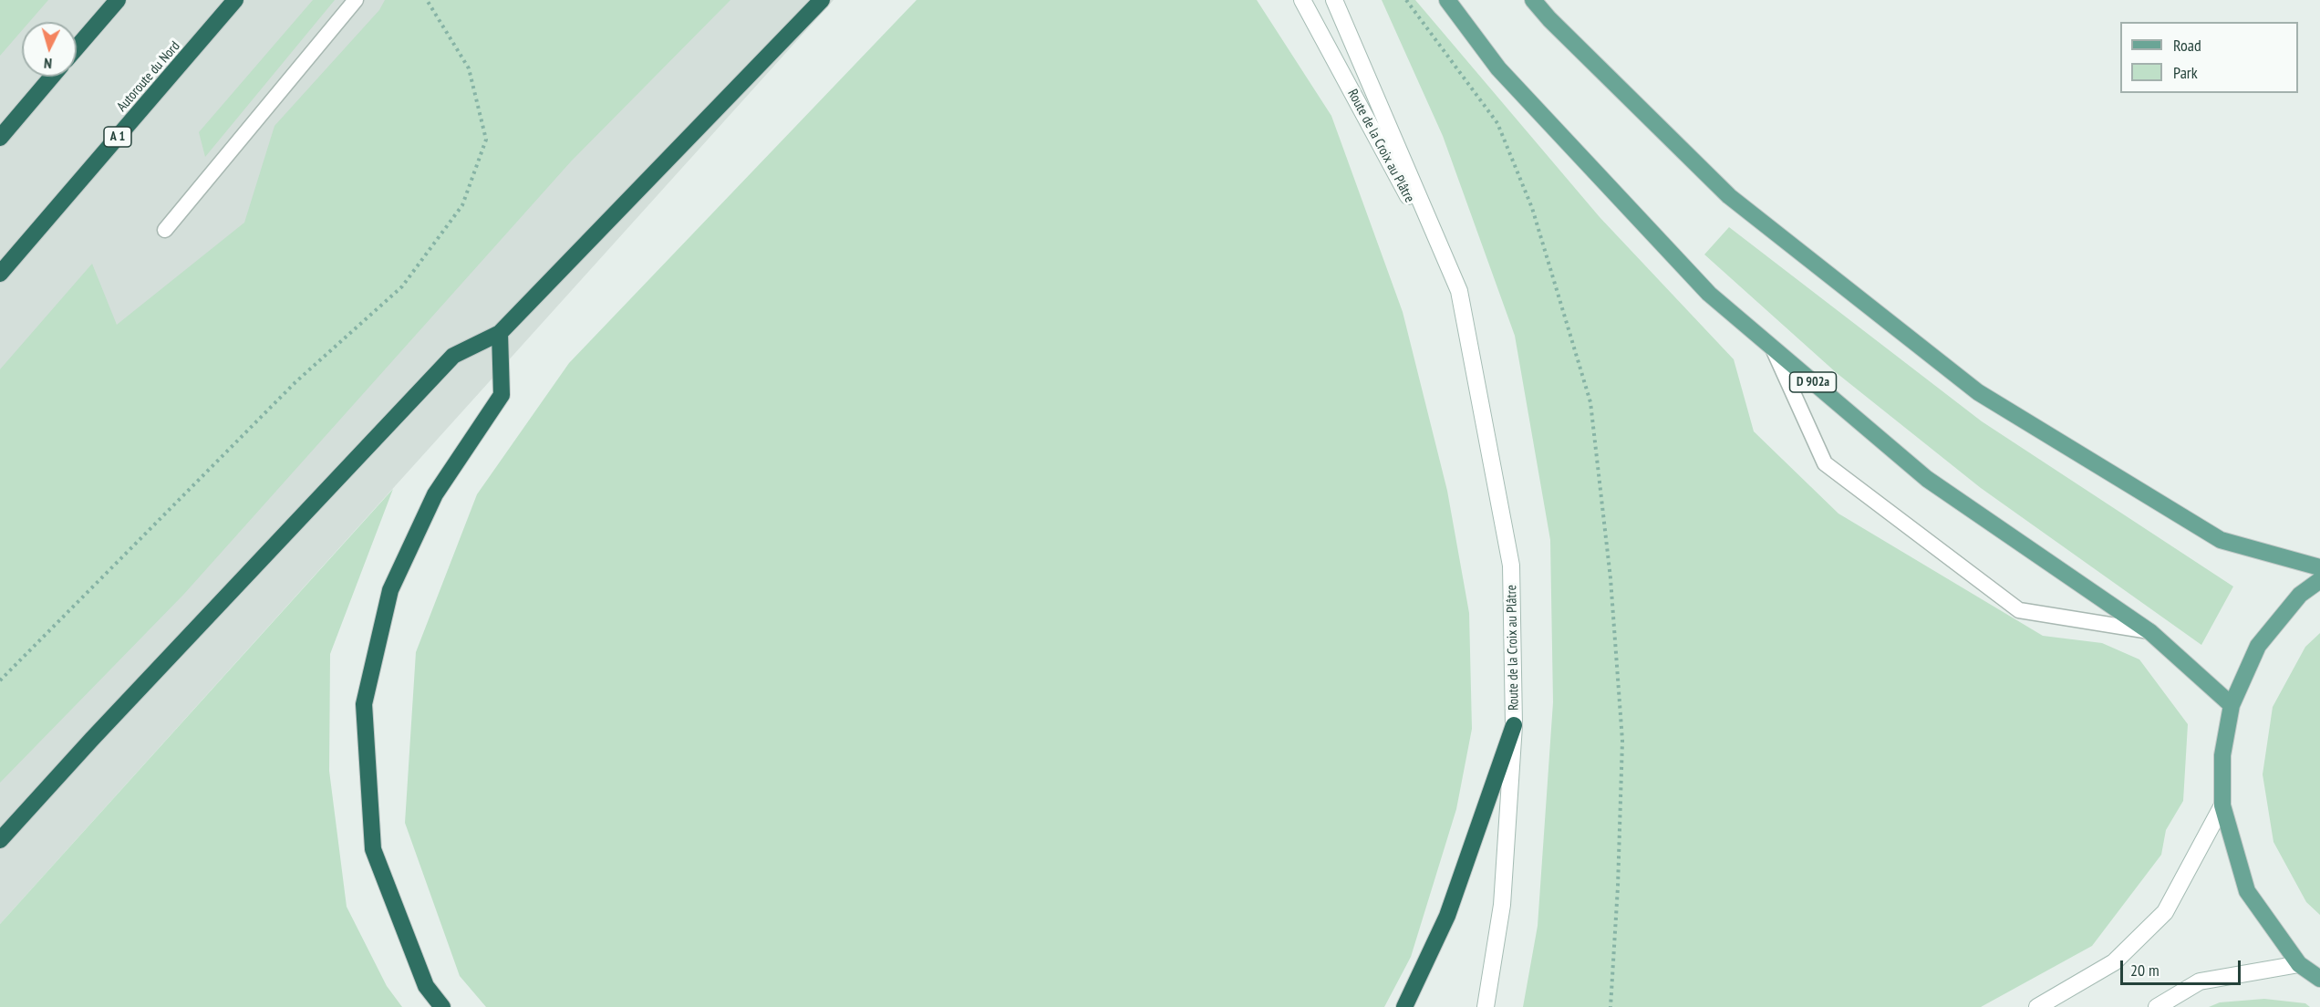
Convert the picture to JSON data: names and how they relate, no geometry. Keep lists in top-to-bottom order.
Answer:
{
  "streets": {
    "highway": ["Autoroute du Nord", "A 1"],
    "main road": ["Route de la Croix au Plâtre", "D 902a"]
  },
  "legend": ["Road", "Park"],
  "scale_bar": "20 m",
  "north": "bottom"
}
